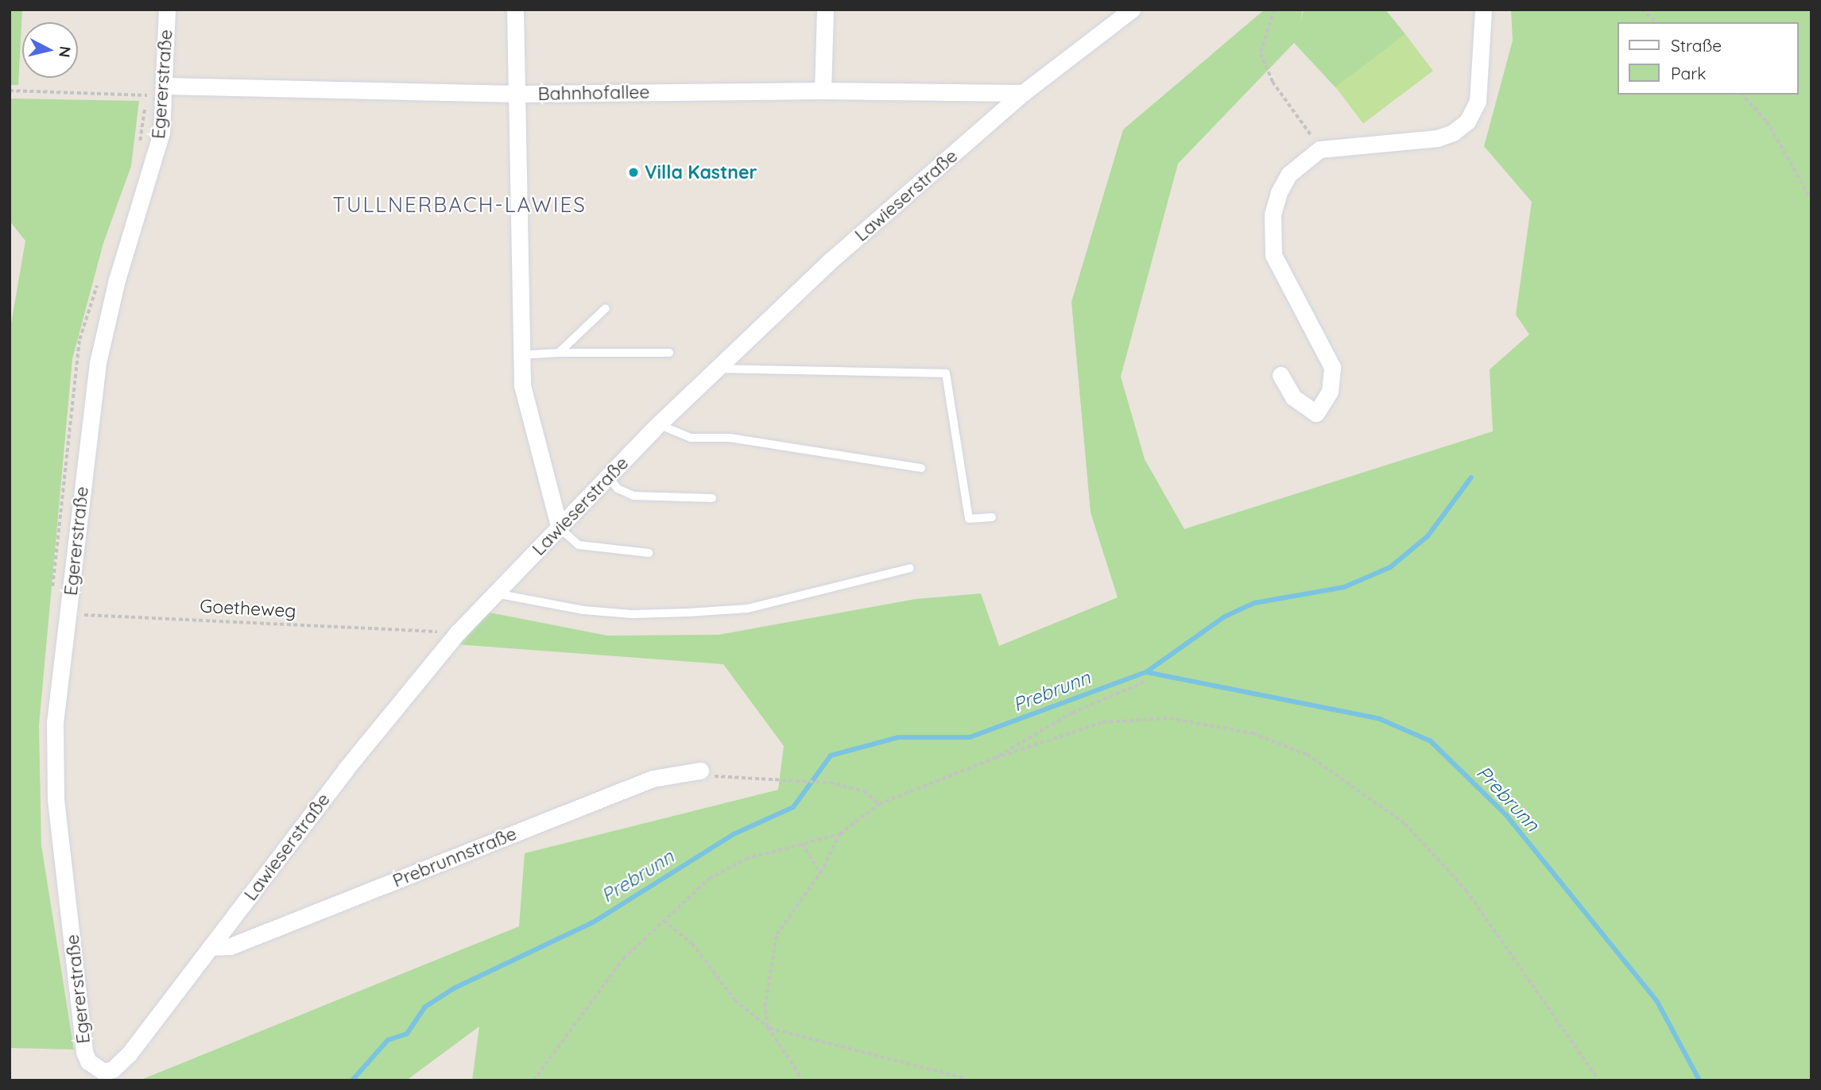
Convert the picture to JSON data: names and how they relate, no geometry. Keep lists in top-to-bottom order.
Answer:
{
  "streets": {
    "street": [
      "Egererstraße",
      "Bahnhofallee",
      "Lawieserstraße",
      "Prebrunnstraße"
    ],
    "path": ["Goetheweg"]
  },
  "crossings": [
    ["Egererstraße", "Bahnhofallee"],
    ["Egererstraße", "Lawieserstraße"],
    ["Egererstraße", "Goetheweg"],
    ["Bahnhofallee", "Lawieserstraße"],
    ["Lawieserstraße", "Goetheweg"],
    ["Lawieserstraße", "Prebrunnstraße"]
  ],
  "districts": ["TULLNERBACH-LAWIES"],
  "water": ["Prebrunn"],
  "places": ["Villa Kastner"],
  "legend": ["Straße", "Park"],
  "north": "right"
}
